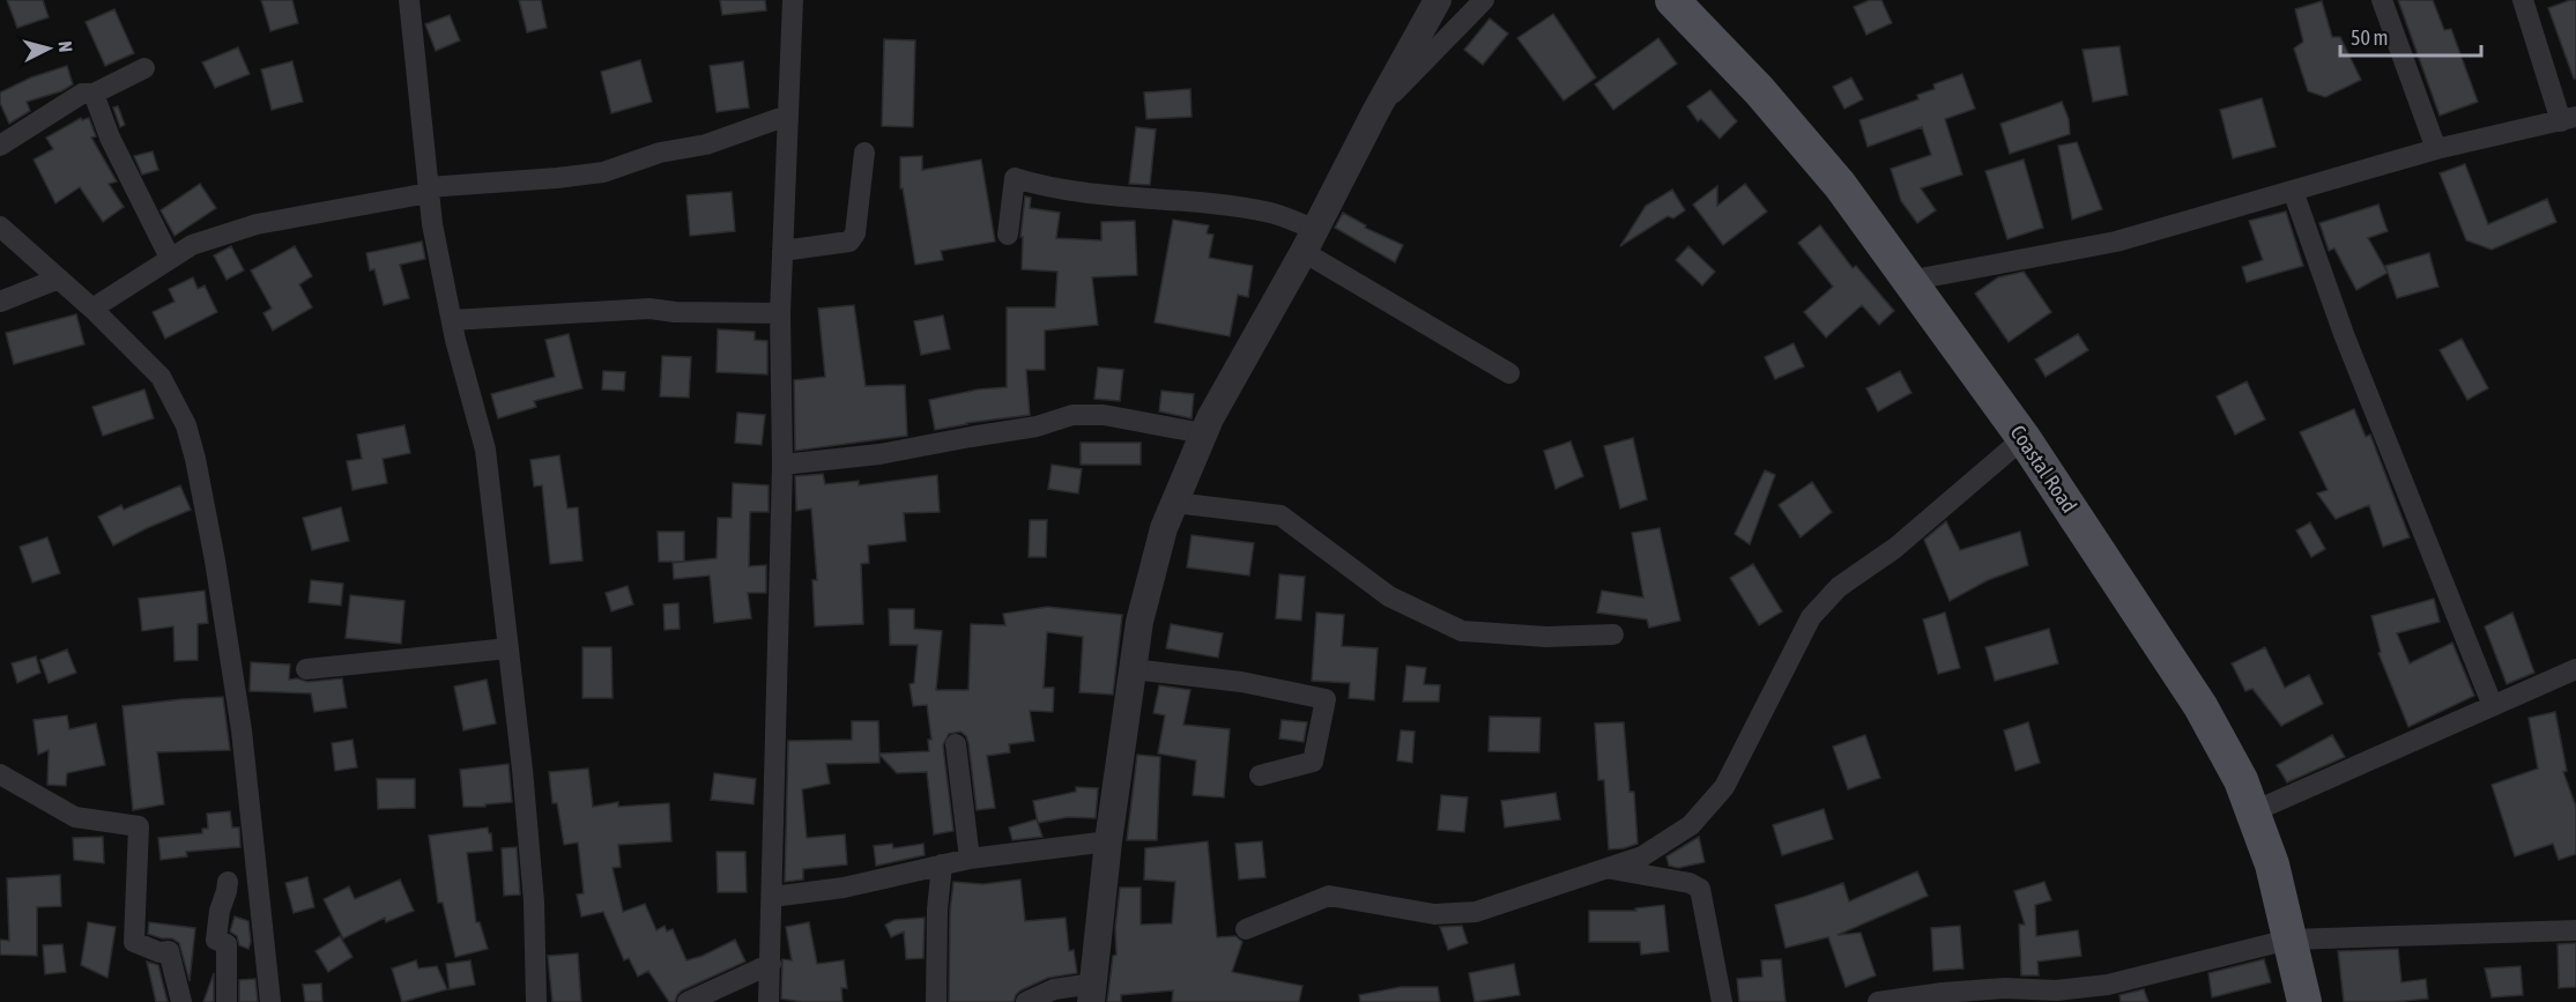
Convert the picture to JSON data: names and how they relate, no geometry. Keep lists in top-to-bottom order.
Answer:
{
  "streets": {
    "main road": ["Coastal Road"]
  },
  "scale_bar": "50 m",
  "north": "right"
}
